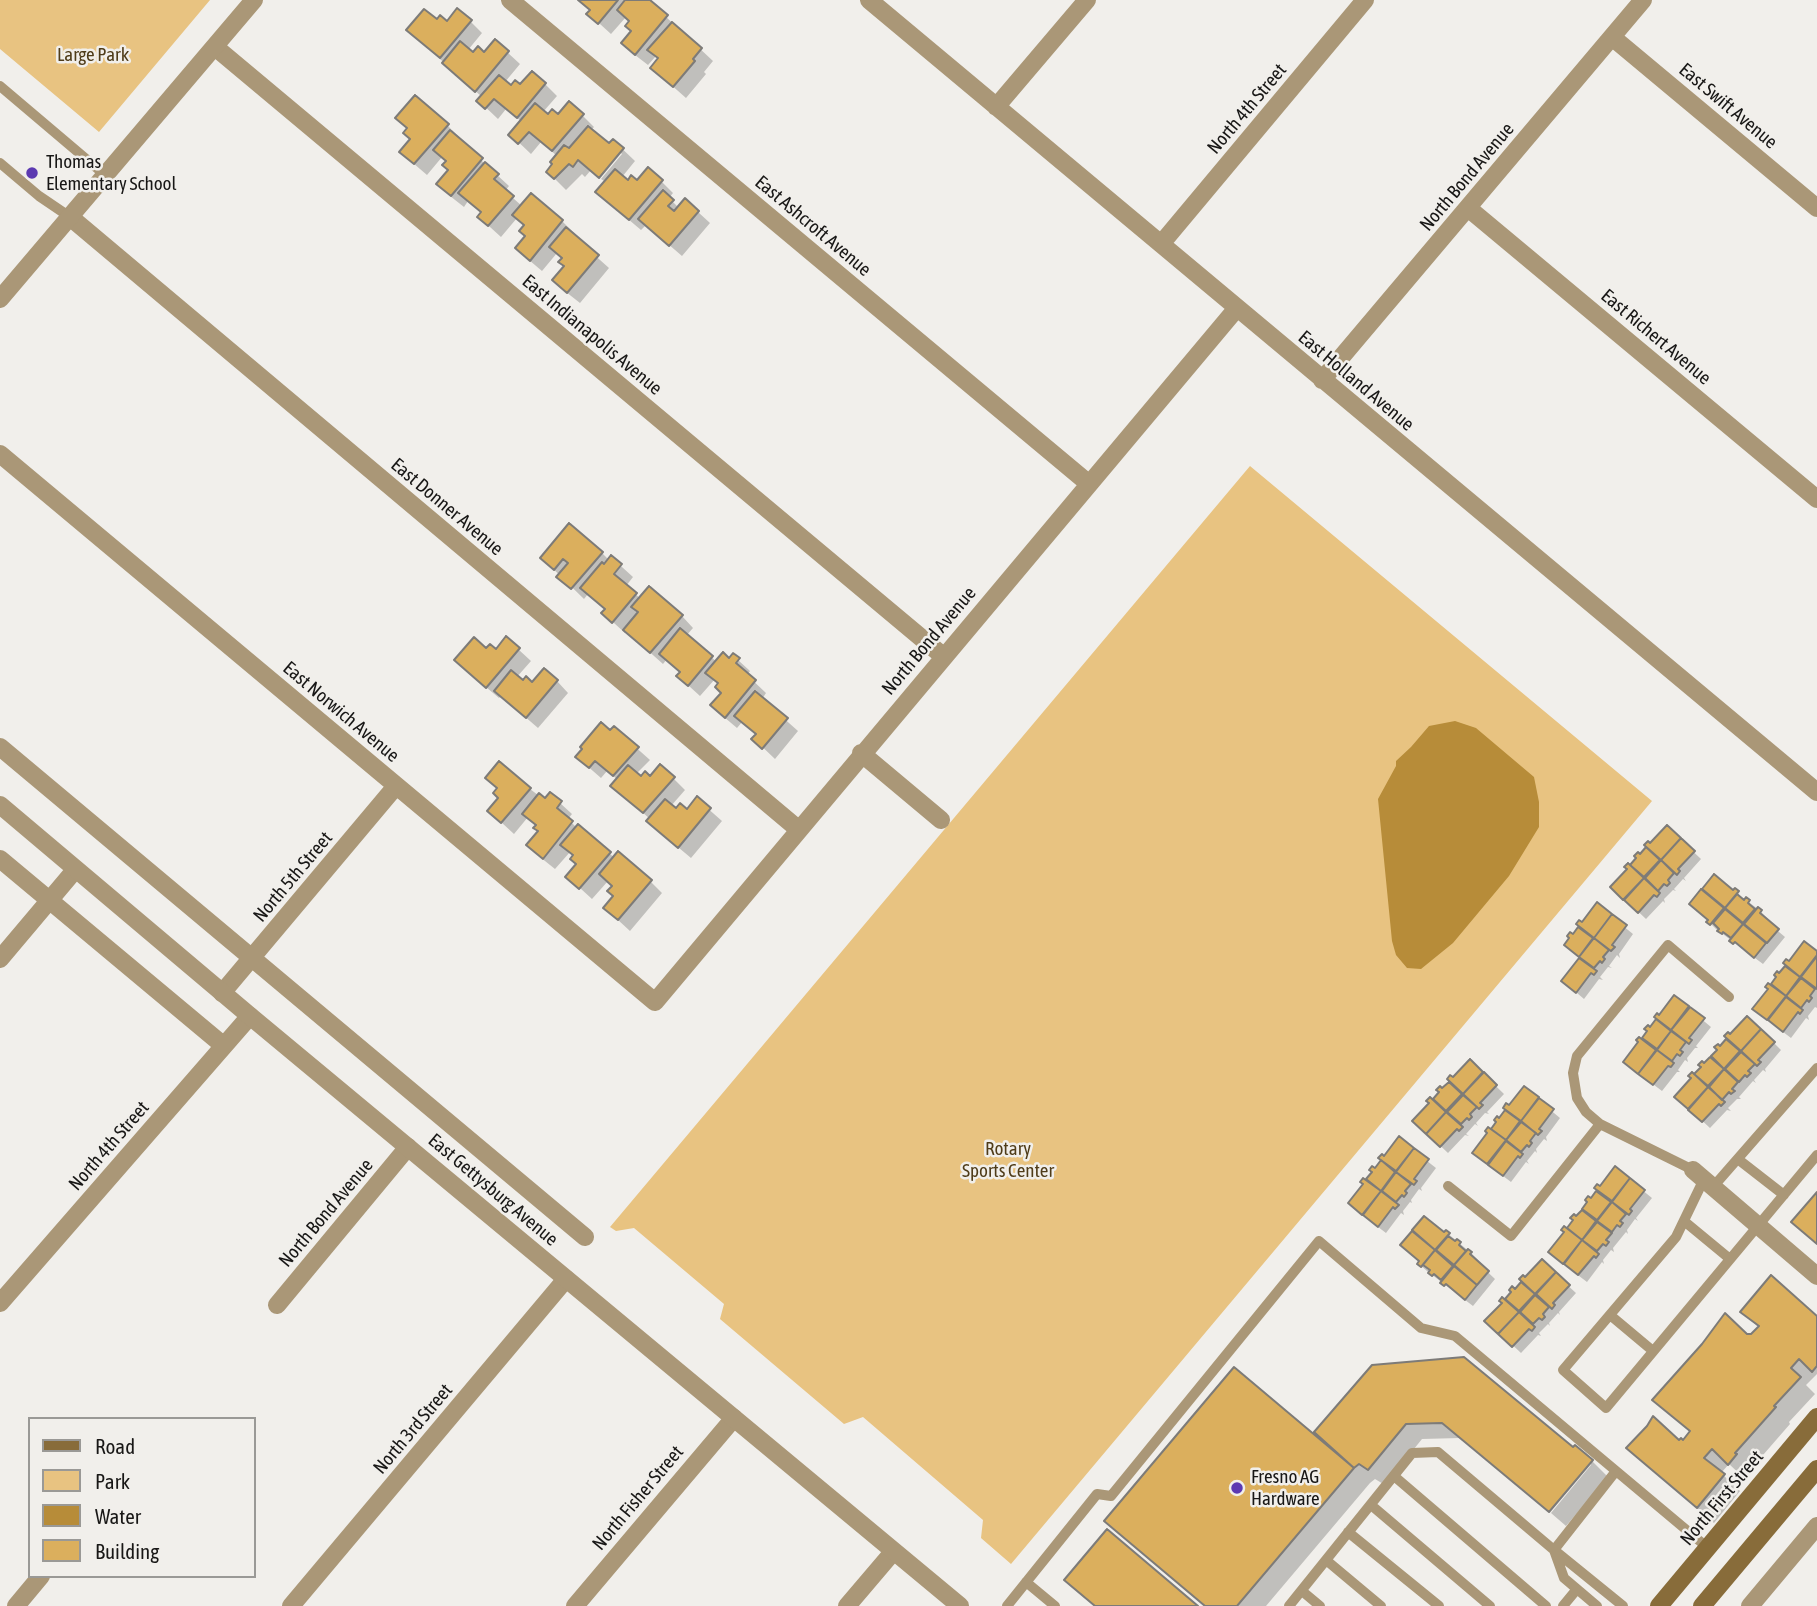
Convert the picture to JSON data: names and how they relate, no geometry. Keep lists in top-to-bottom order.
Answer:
{
  "streets": {
    "main road": ["North First Street"],
    "street": [
      "East Swift Avenue",
      "North 4th Street",
      "North Bond Avenue",
      "East Ashcroft Avenue",
      "East Indianapolis Avenue",
      "East Richert Avenue",
      "East Holland Avenue",
      "East Donner Avenue",
      "East Norwich Avenue",
      "North 5th Street",
      "East Gettysburg Avenue",
      "North 3rd Street",
      "North Fisher Street"
    ]
  },
  "crossings": [
    ["East Swift Avenue", "North Bond Avenue"],
    ["North 4th Street", "East Holland Avenue"],
    ["North 4th Street", "East Gettysburg Avenue"],
    ["North Bond Avenue", "East Ashcroft Avenue"],
    ["North Bond Avenue", "East Indianapolis Avenue"],
    ["North Bond Avenue", "East Richert Avenue"],
    ["North Bond Avenue", "East Holland Avenue"],
    ["North Bond Avenue", "East Donner Avenue"],
    ["North Bond Avenue", "East Norwich Avenue"],
    ["North Bond Avenue", "East Gettysburg Avenue"],
    ["East Norwich Avenue", "North 5th Street"],
    ["North 5th Street", "East Gettysburg Avenue"],
    ["East Gettysburg Avenue", "North 3rd Street"],
    ["East Gettysburg Avenue", "North Fisher Street"]
  ],
  "parks": ["Large Park", "Rotary Sports Center"],
  "places": ["Thomas Elementary School", "Fresno AG Hardware"],
  "legend": [
    "Road",
    "Park",
    "Water",
    "Building"
  ]
}
